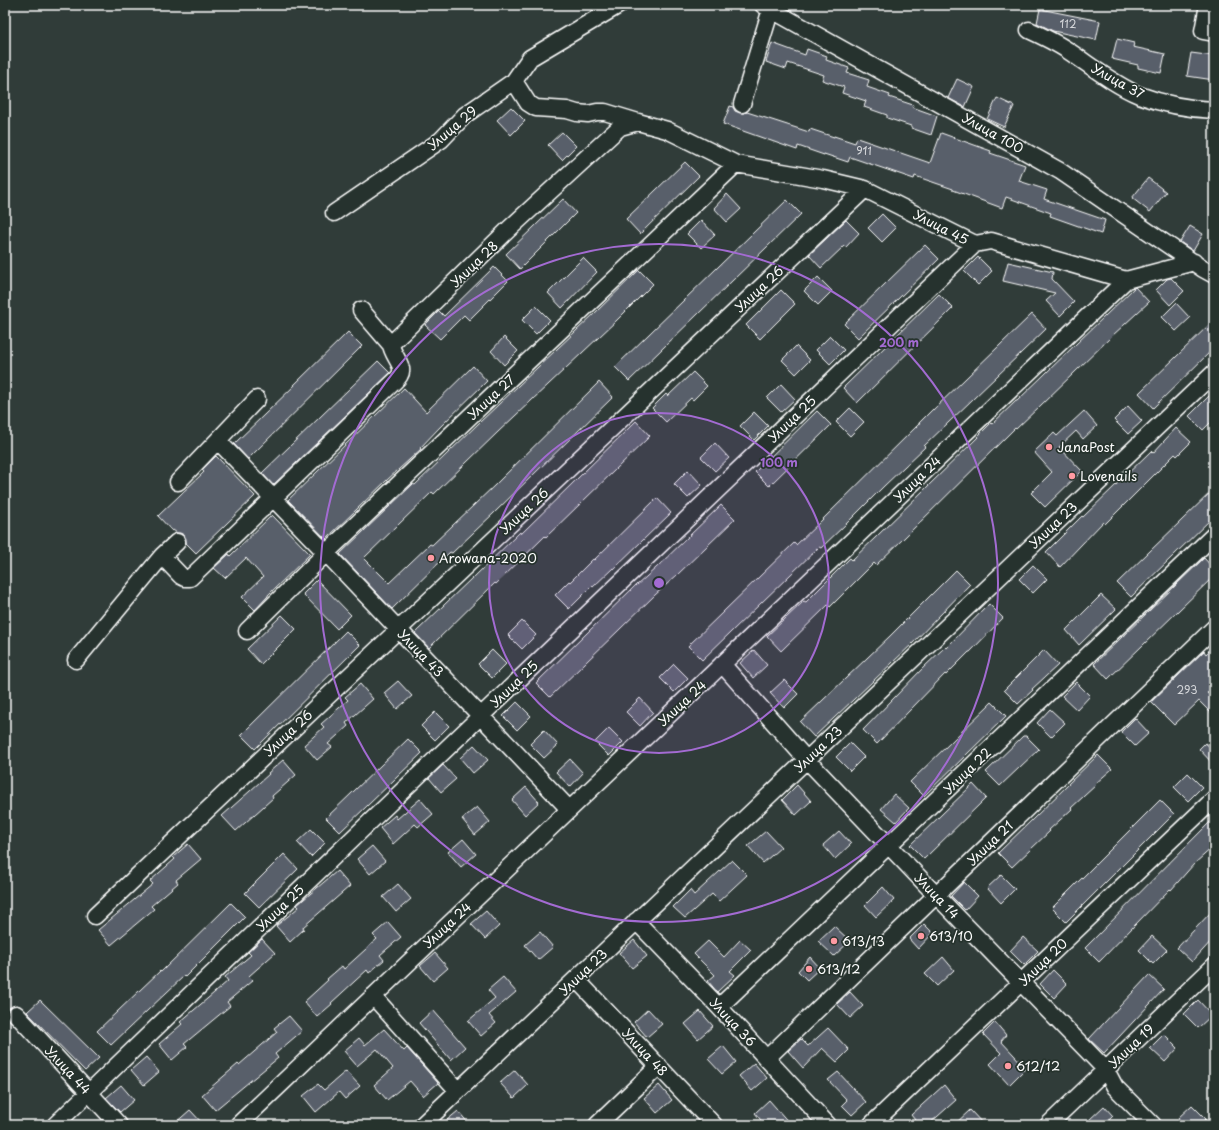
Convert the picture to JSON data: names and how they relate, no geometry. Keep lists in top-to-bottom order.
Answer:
{
  "streets": {
    "street": [
      "Улица 37",
      "Улица 29",
      "Улица 100",
      "Улица 45",
      "Улица 28",
      "Улица 26",
      "Улица 27",
      "Улица 25",
      "Улица 24",
      "Улица 23",
      "Улица 43",
      "Улица 22",
      "Улица 21",
      "Улица 14",
      "Улица 20",
      "Улица 36",
      "Улица 19",
      "Улица 48",
      "Улица 44"
    ]
  },
  "crossings": [
    ["Улица 45", "Улица 26"],
    ["Улица 45", "Улица 27"],
    ["Улица 45", "Улица 25"],
    ["Улица 45", "Улица 24"],
    ["Улица 26", "Улица 43"],
    ["Улица 27", "Улица 43"],
    ["Улица 25", "Улица 43"],
    ["Улица 25", "Улица 44"],
    ["Улица 24", "Улица 43"],
    ["Улица 24", "Улица 14"],
    ["Улица 23", "Улица 14"],
    ["Улица 23", "Улица 36"],
    ["Улица 23", "Улица 48"],
    ["Улица 22", "Улица 14"],
    ["Улица 22", "Улица 36"],
    ["Улица 21", "Улица 14"],
    ["Улица 21", "Улица 36"],
    ["Улица 14", "Улица 20"],
    ["Улица 14", "Улица 19"]
  ],
  "places": [
    "JanaPost",
    "Lovenails",
    "Arowana-2020",
    "613/10",
    "613/13",
    "613/12",
    "612/12"
  ],
  "house_numbers": ["112", "911", "293"],
  "rings": ["200 m", "100 m"]
}
